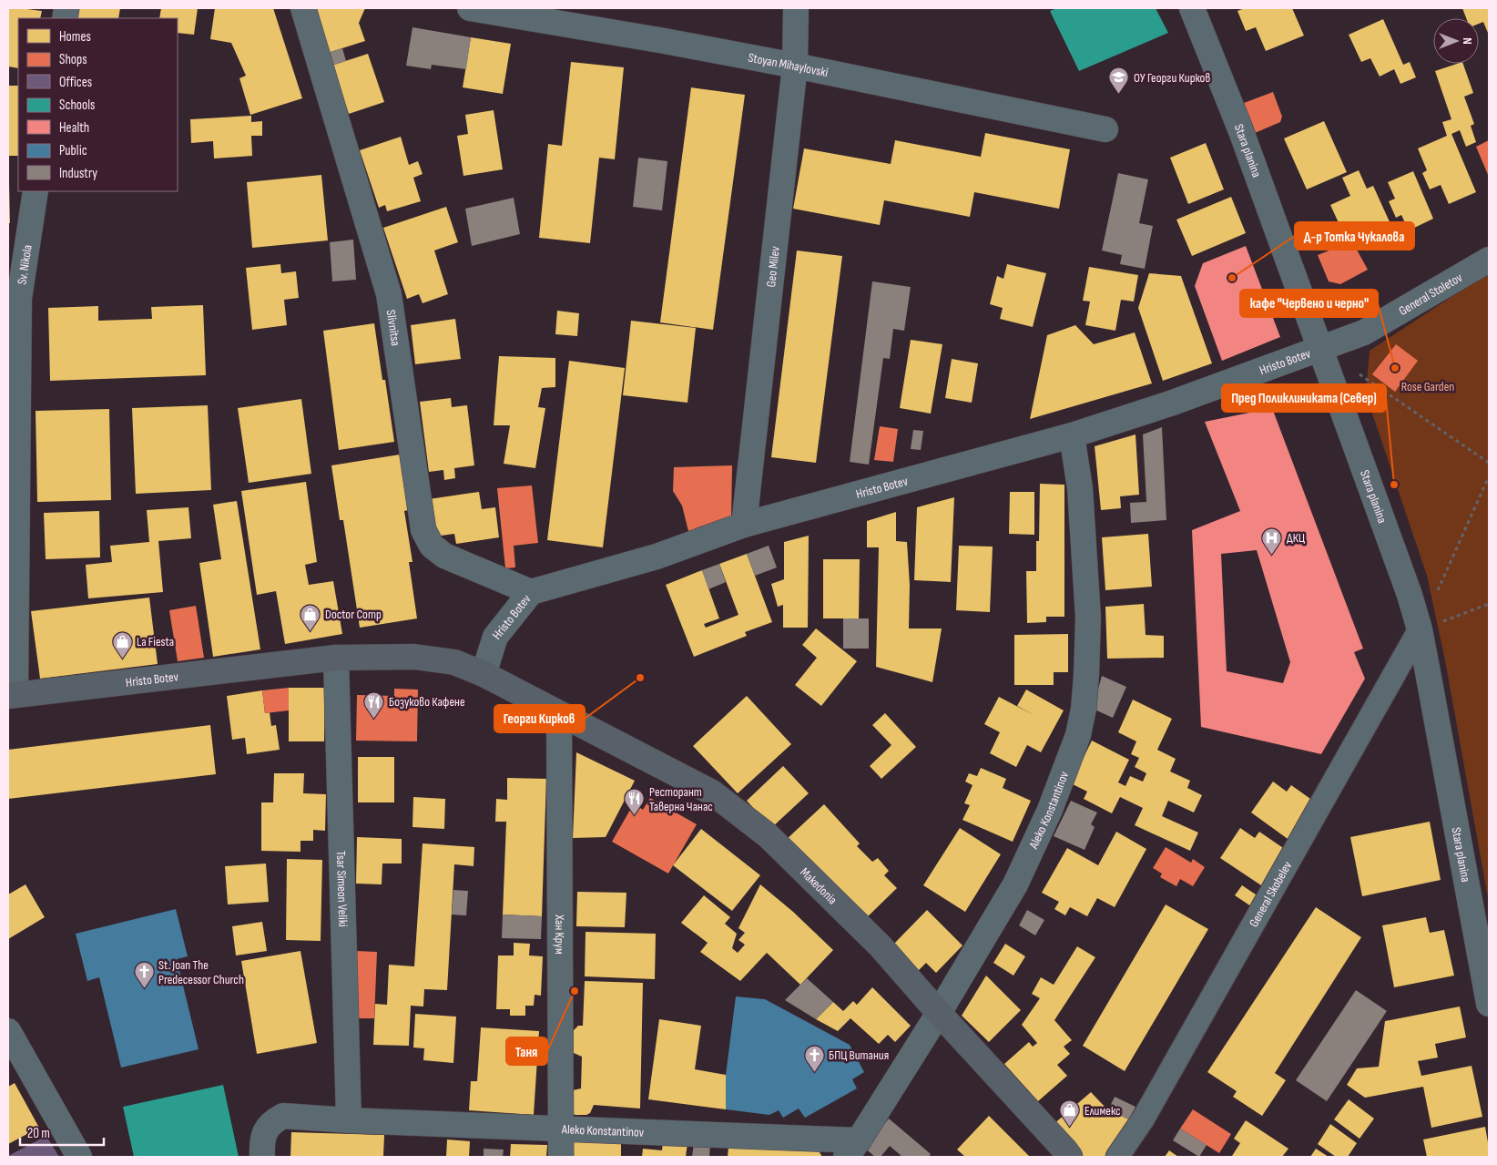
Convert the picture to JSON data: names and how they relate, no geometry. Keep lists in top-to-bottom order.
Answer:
{
  "streets": {
    "main road": ["Hristo Botev", "Makedonia"],
    "street": [
      "Stoyan Mihaylovski",
      "Stara planina",
      "Sv. Nikola",
      "Geo Milev",
      "General Stoletov",
      "Slivnitsa",
      "Aleko Konstantinov",
      "Tsar Simeon Veliki",
      "General Skobelev",
      "Хан Крум"
    ]
  },
  "crossings": [
    ["Stoyan Mihaylovski", "Geo Milev"],
    ["Stara planina", "General Stoletov"],
    ["Stara planina", "Hristo Botev"],
    ["Stara planina", "General Skobelev"],
    ["Sv. Nikola", "Hristo Botev"],
    ["Geo Milev", "Hristo Botev"],
    ["General Stoletov", "Hristo Botev"],
    ["Slivnitsa", "Hristo Botev"],
    ["Hristo Botev", "Aleko Konstantinov"],
    ["Hristo Botev", "Makedonia"],
    ["Hristo Botev", "Tsar Simeon Veliki"],
    ["Aleko Konstantinov", "Makedonia"],
    ["Aleko Konstantinov", "Tsar Simeon Veliki"],
    ["Aleko Konstantinov", "Хан Крум"],
    ["Makedonia", "Хан Крум"]
  ],
  "parks": ["Rose Garden"],
  "places": {
    "school or university": ["ОУ Георги Кирков"],
    "other": [
      "Д-р Тотка Чукалова",
      "кафе \"Червено и черно\"",
      "Пред Поликлиниката (Север)",
      "Георги Кирков",
      "Таня"
    ],
    "hospital": ["ДКЦ"],
    "shop": ["Doctor Comp", "La Fiesta", "Елимекс"],
    "restaurant": ["Бозуково Кафене", "Ресторант Таверна Чанас"],
    "church": ["St. Joan The Predecessor Church", "БПЦ Витания"]
  },
  "legend": [
    "Homes",
    "Shops",
    "Offices",
    "Schools",
    "Health",
    "Public",
    "Industry"
  ],
  "scale_bar": "20 m",
  "north": "right"
}
